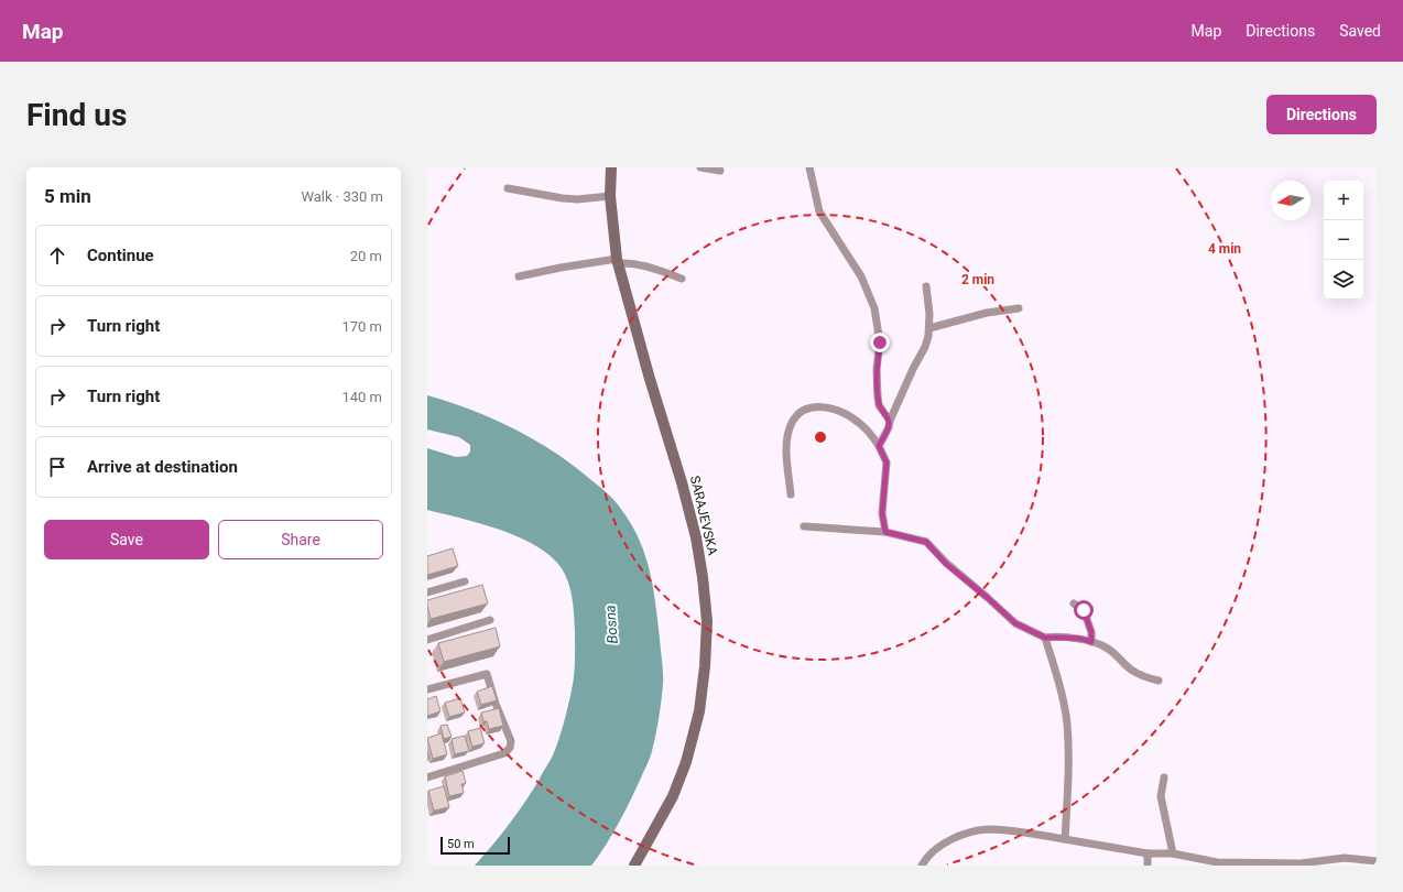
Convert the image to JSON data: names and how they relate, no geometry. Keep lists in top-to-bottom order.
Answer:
{
  "streets": {
    "main road": ["SARAJEVSKA"]
  },
  "water": ["Bosna"],
  "scale_bar": "50 m",
  "north": "left",
  "page": {
    "header": "Map",
    "nav": ["Map", "Directions", "Saved"],
    "buttons": [
      "Directions",
      ["Save", "Share"]
    ],
    "title": "Find us",
    "heading": ["5 min", "Walk · 330 m"],
    "map_buttons": ["+", "−"],
    "list": [
      ["Continue", "20 m"],
      ["Turn right", "170 m"],
      ["Turn right", "140 m"],
      "Arrive at destination"
    ],
    "scale": "50 m"
  },
  "rings": ["4 min", "2 min"]
}
